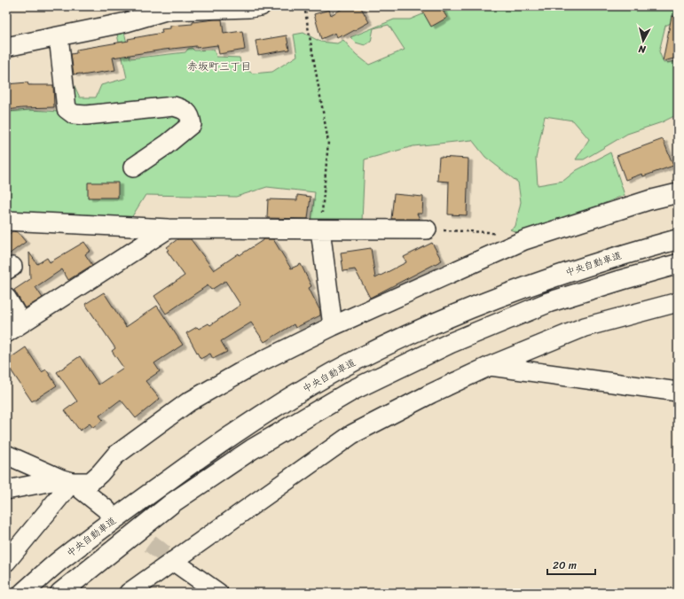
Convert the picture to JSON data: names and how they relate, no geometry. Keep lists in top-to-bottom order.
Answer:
{
  "streets": {
    "highway": ["中央自動車道"]
  },
  "districts": ["赤坂町三丁目"],
  "scale_bar": "20 m",
  "north": "bottom"
}
